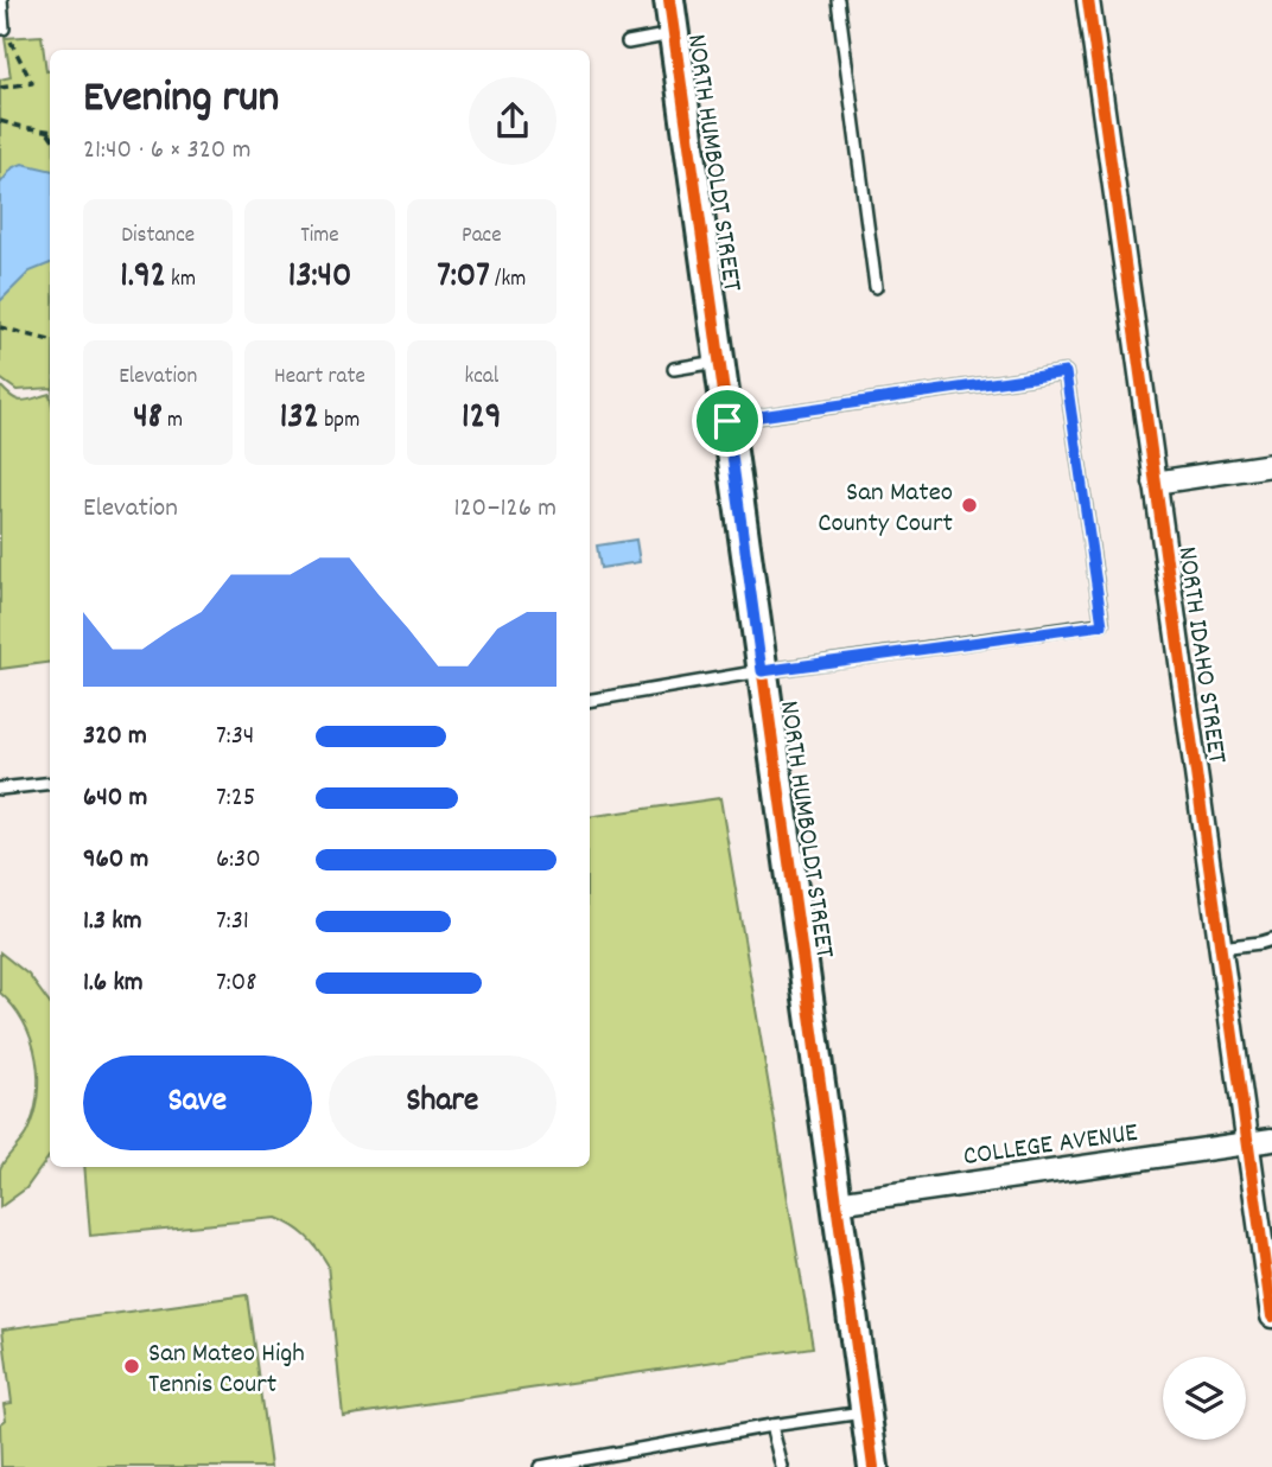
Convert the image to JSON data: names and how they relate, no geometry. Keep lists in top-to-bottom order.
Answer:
{
  "streets": {
    "street": ["NORTH HUMBOLDT STREET", "NORTH IDAHO STREET", "COLLEGE AVENUE"]
  },
  "crossings": [
    ["NORTH HUMBOLDT STREET", "COLLEGE AVENUE"],
    ["NORTH IDAHO STREET", "COLLEGE AVENUE"]
  ],
  "places": ["San Mateo County Court", "San Mateo High Tennis Court"],
  "page": {
    "heading": ["Evening run", "21:40 · 6 × 320 m"],
    "stats": [
      ["Distance", "1.92 km"],
      ["Time", "13:40"],
      ["Pace", "7:07 /km"],
      ["Elevation", "48 m"],
      ["Heart rate", "132 bpm"],
      ["kcal", "129"]
    ],
    "chart": ["Elevation", "120–126 m"],
    "list": [
      {
        "name": "320 m",
        "note": "7:34"
      },
      {
        "name": "640 m",
        "note": "7:25"
      },
      {
        "name": "960 m",
        "note": "6:30"
      },
      {
        "name": "1.3 km",
        "note": "7:31"
      },
      {
        "name": "1.6 km",
        "note": "7:08"
      }
    ],
    "buttons": ["Save", "Share"]
  }
}
